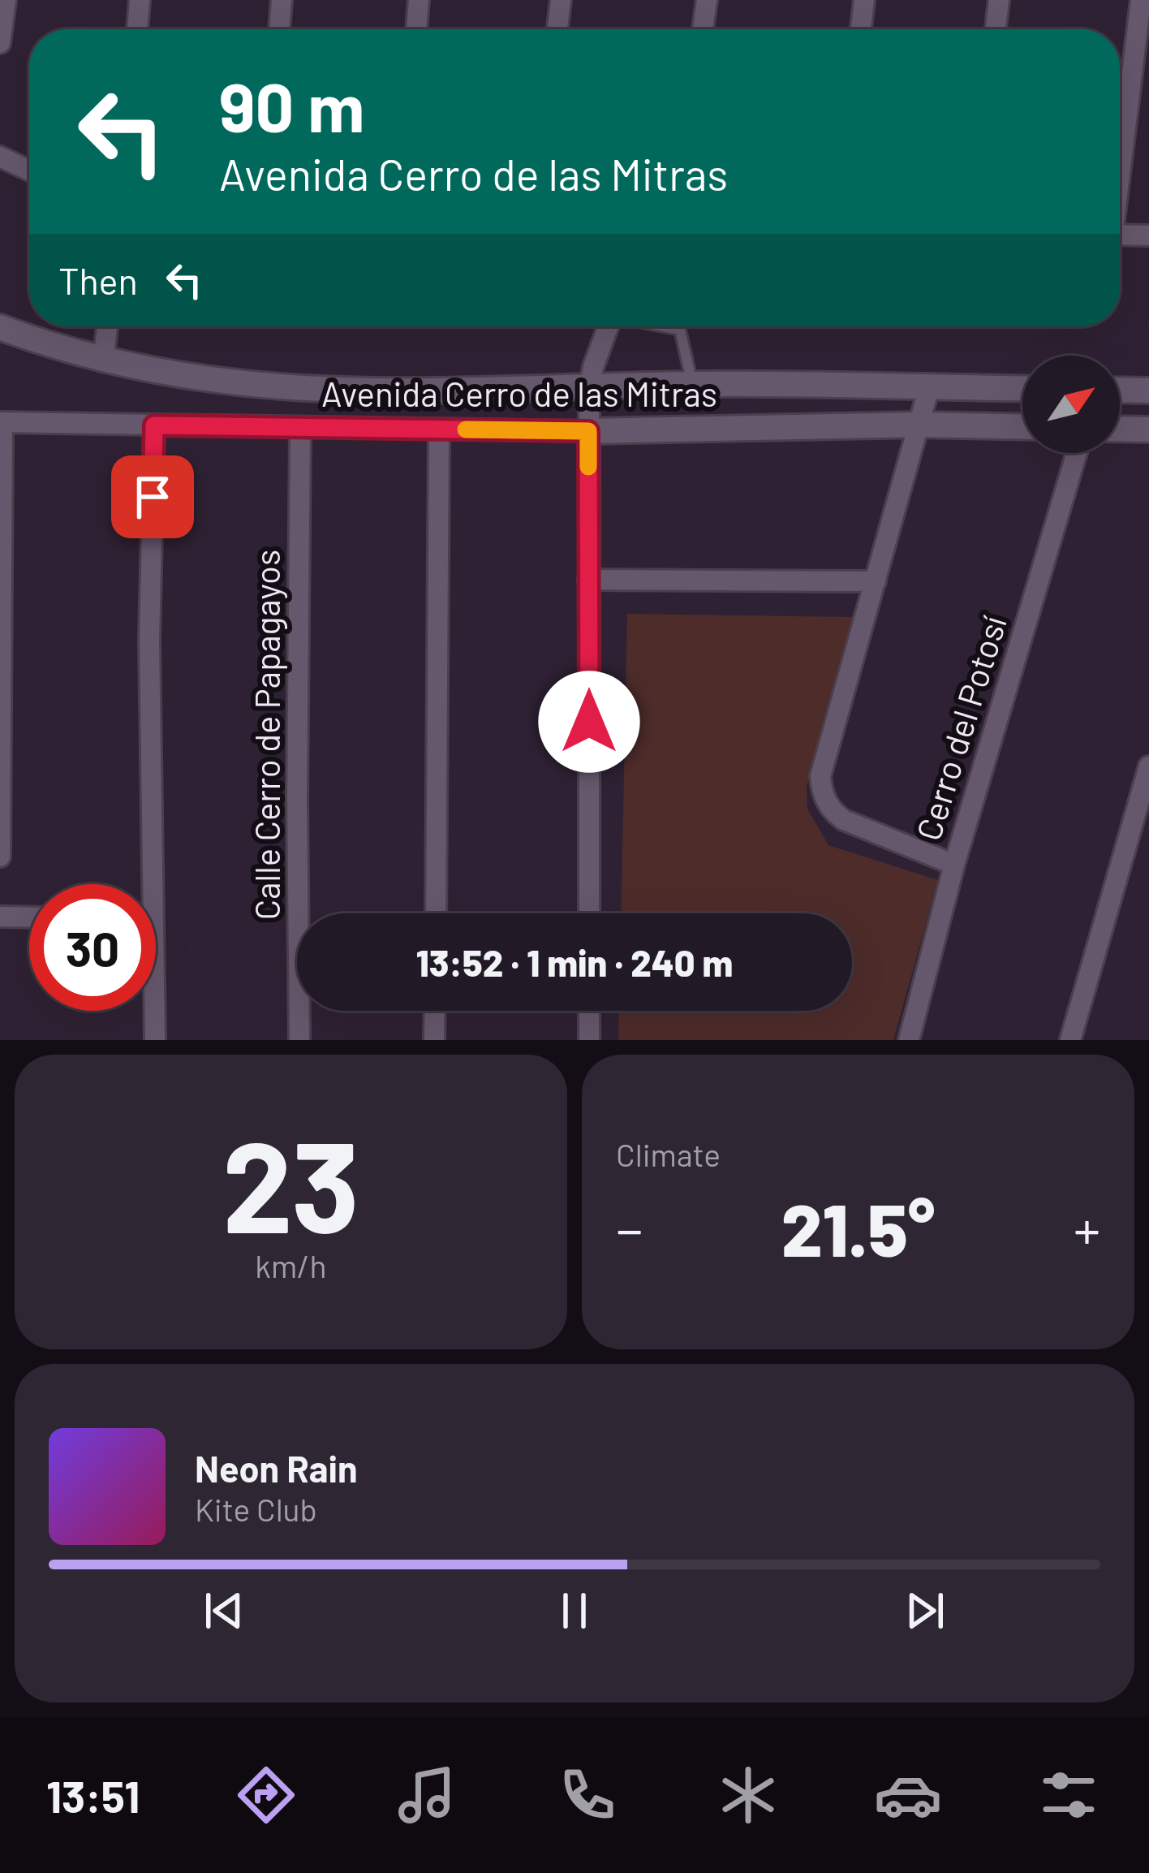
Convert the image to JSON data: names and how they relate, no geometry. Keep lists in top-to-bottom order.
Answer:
{
  "streets": {
    "street": ["Avenida Cerro de las Mitras", "Cerro del Potosí", "Calle Cerro de Papagayos"]
  },
  "crossings": [
    ["Avenida Cerro de las Mitras", "Calle Cerro de Papagayos"]
  ],
  "north": "top right",
  "page": {
    "turn": ["90 m", "Avenida Cerro de las Mitras"],
    "then": "Then",
    "limit": "30",
    "trip": "13:52 · 1 min · 240 m",
    "tile": [
      ["23", "km/h"],
      "Climate"
    ],
    "heat": ["−", "21.5°", "+"],
    "song": ["Neon Rain", "Kite Club"],
    "tabs": "13:51"
  }
}
